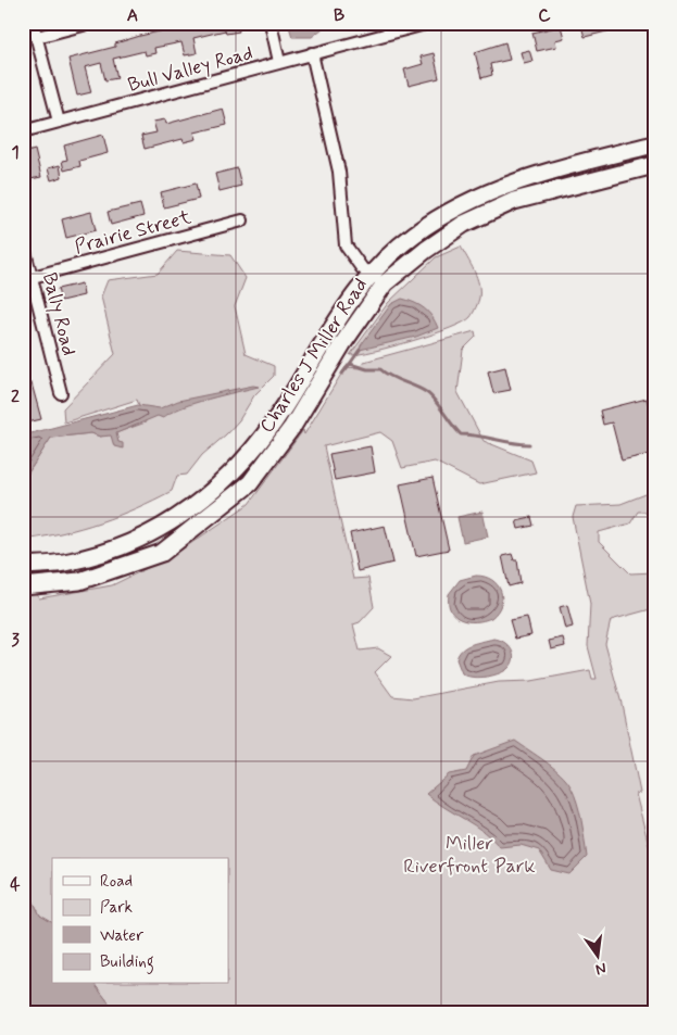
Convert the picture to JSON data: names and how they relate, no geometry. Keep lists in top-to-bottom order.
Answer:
{
  "streets": {
    "street": [
      "Bull Valley Road",
      "Prairie Street",
      "Bally Road",
      "Charles J Miller Road"
    ]
  },
  "crossings": [
    ["Prairie Street", "Bally Road"]
  ],
  "parks": ["Miller Riverfront Park"],
  "legend": [
    "Road",
    "Park",
    "Water",
    "Building"
  ],
  "north": "bottom",
  "grid": {
    "columns": ["A", "B", "C"],
    "rows": [
      "1",
      "2",
      "3",
      "4"
    ]
  }
}
